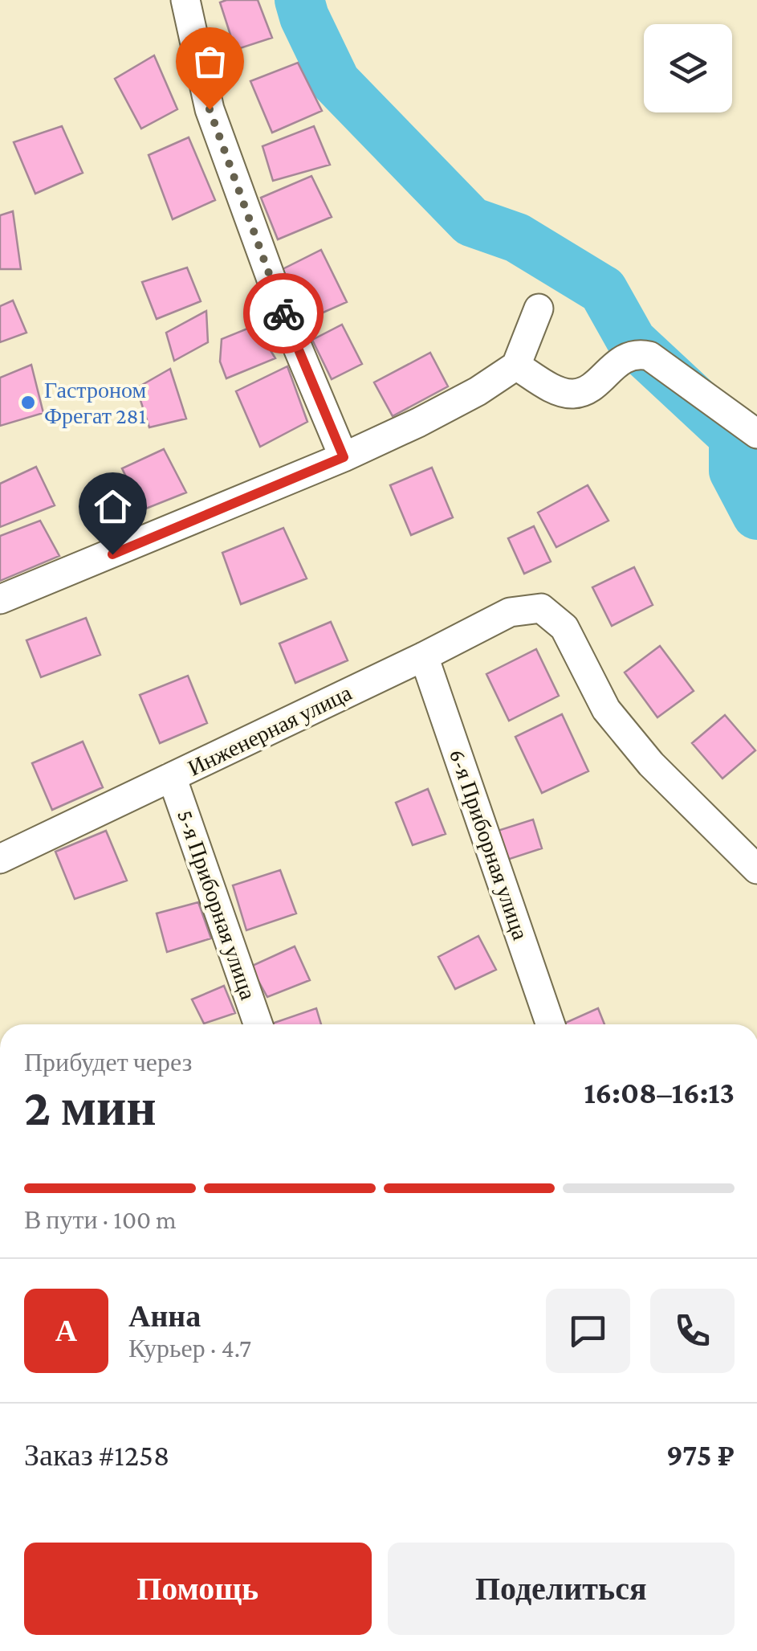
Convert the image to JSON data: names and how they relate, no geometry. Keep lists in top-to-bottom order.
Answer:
{
  "streets": {
    "street": ["Инженерная улица", "6-я Приборная улица", "5-я Приборная улица"]
  },
  "crossings": [
    ["Инженерная улица", "6-я Приборная улица"],
    ["Инженерная улица", "5-я Приборная улица"]
  ],
  "places": ["Гастроном Фрегат 281"],
  "page": {
    "heading": ["2 мин", "Прибудет через", "16:08–16:13"],
    "panel": [
      "Анна",
      "Курьер · 4.7",
      "Заказ #1258",
      "975 ₽"
    ],
    "bar": "В пути · 100 m",
    "round": "А",
    "buttons": ["Помощь", "Поделиться"]
  }
}
